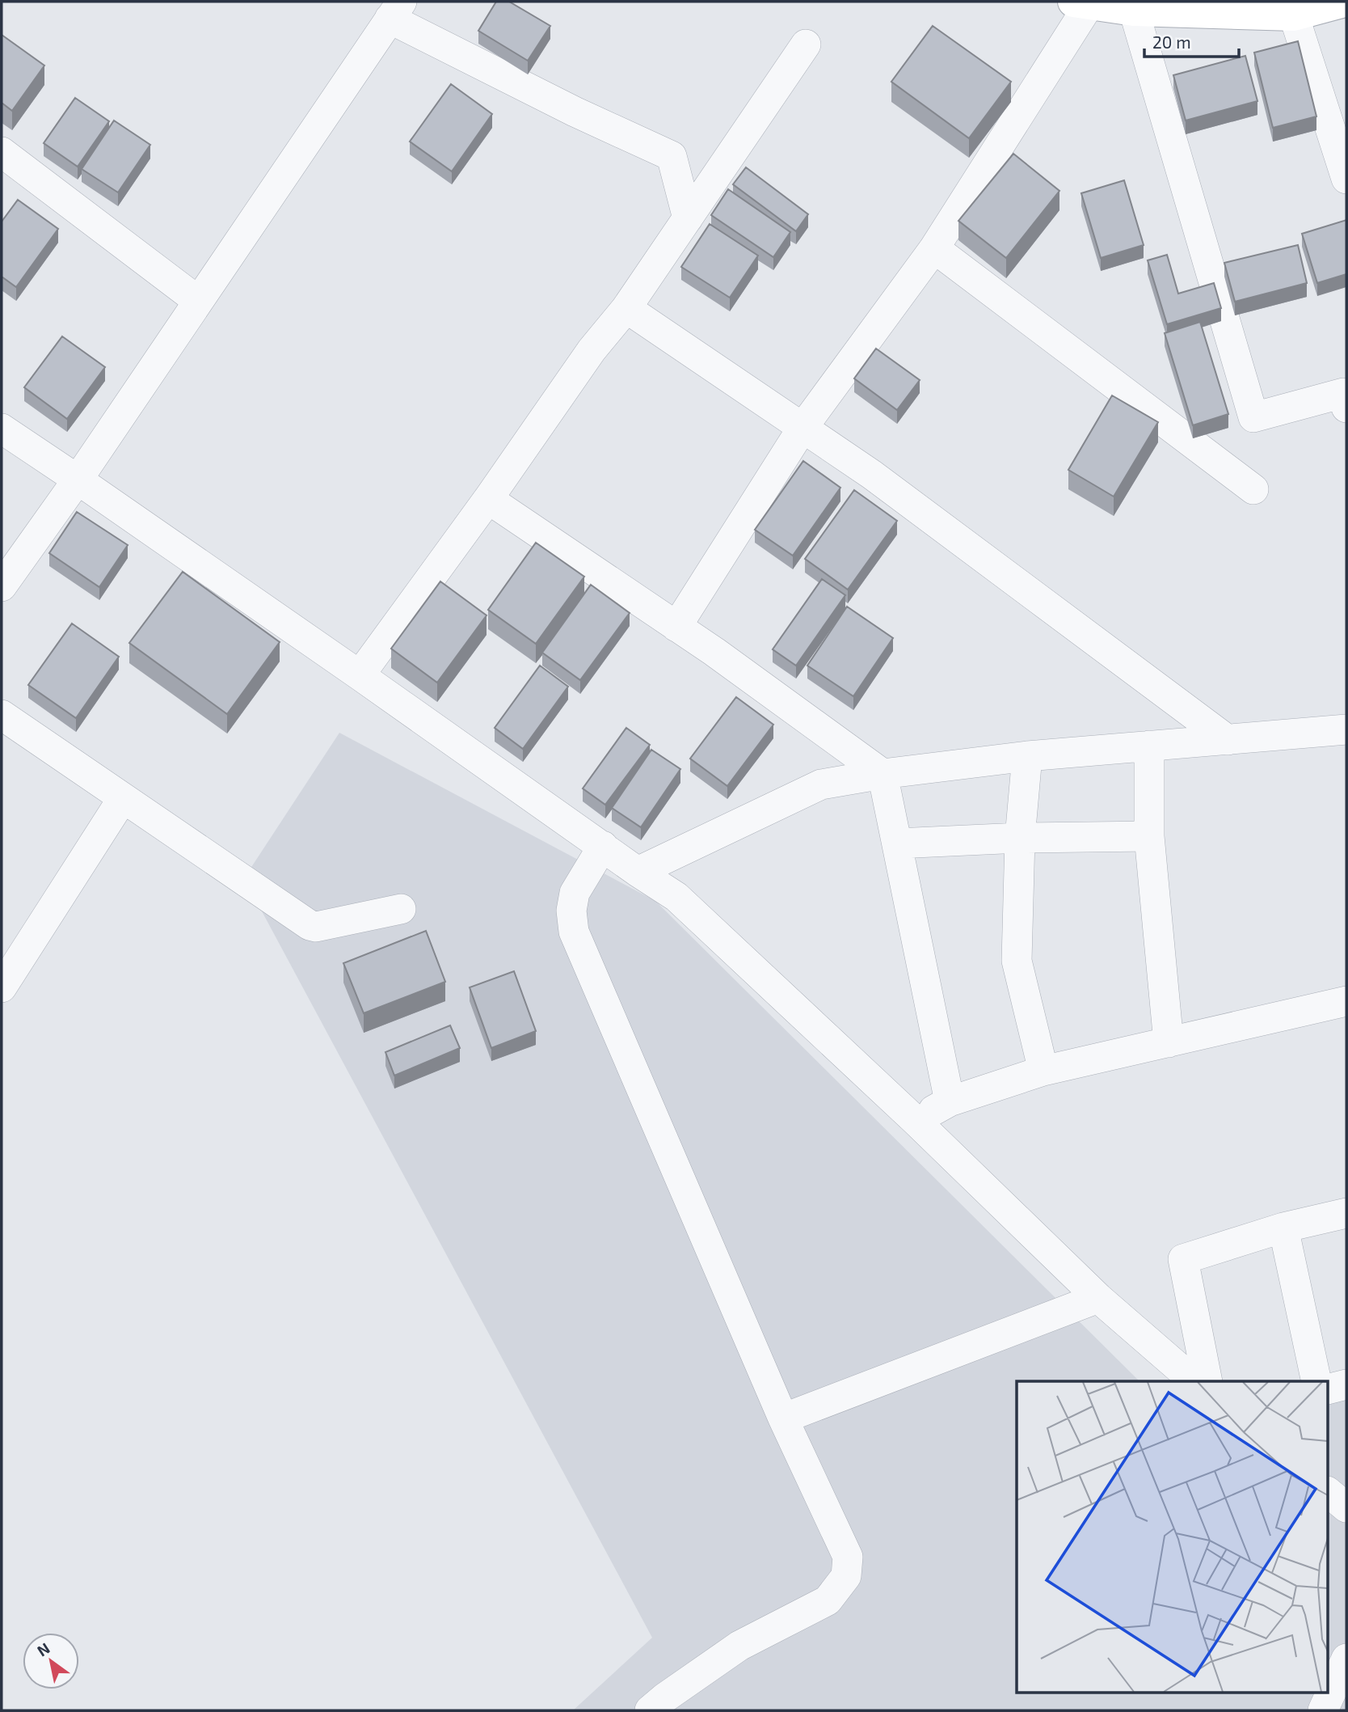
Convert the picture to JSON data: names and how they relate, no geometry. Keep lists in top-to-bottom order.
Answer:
{
  "scale_bar": "20 m",
  "north": "top left"
}
